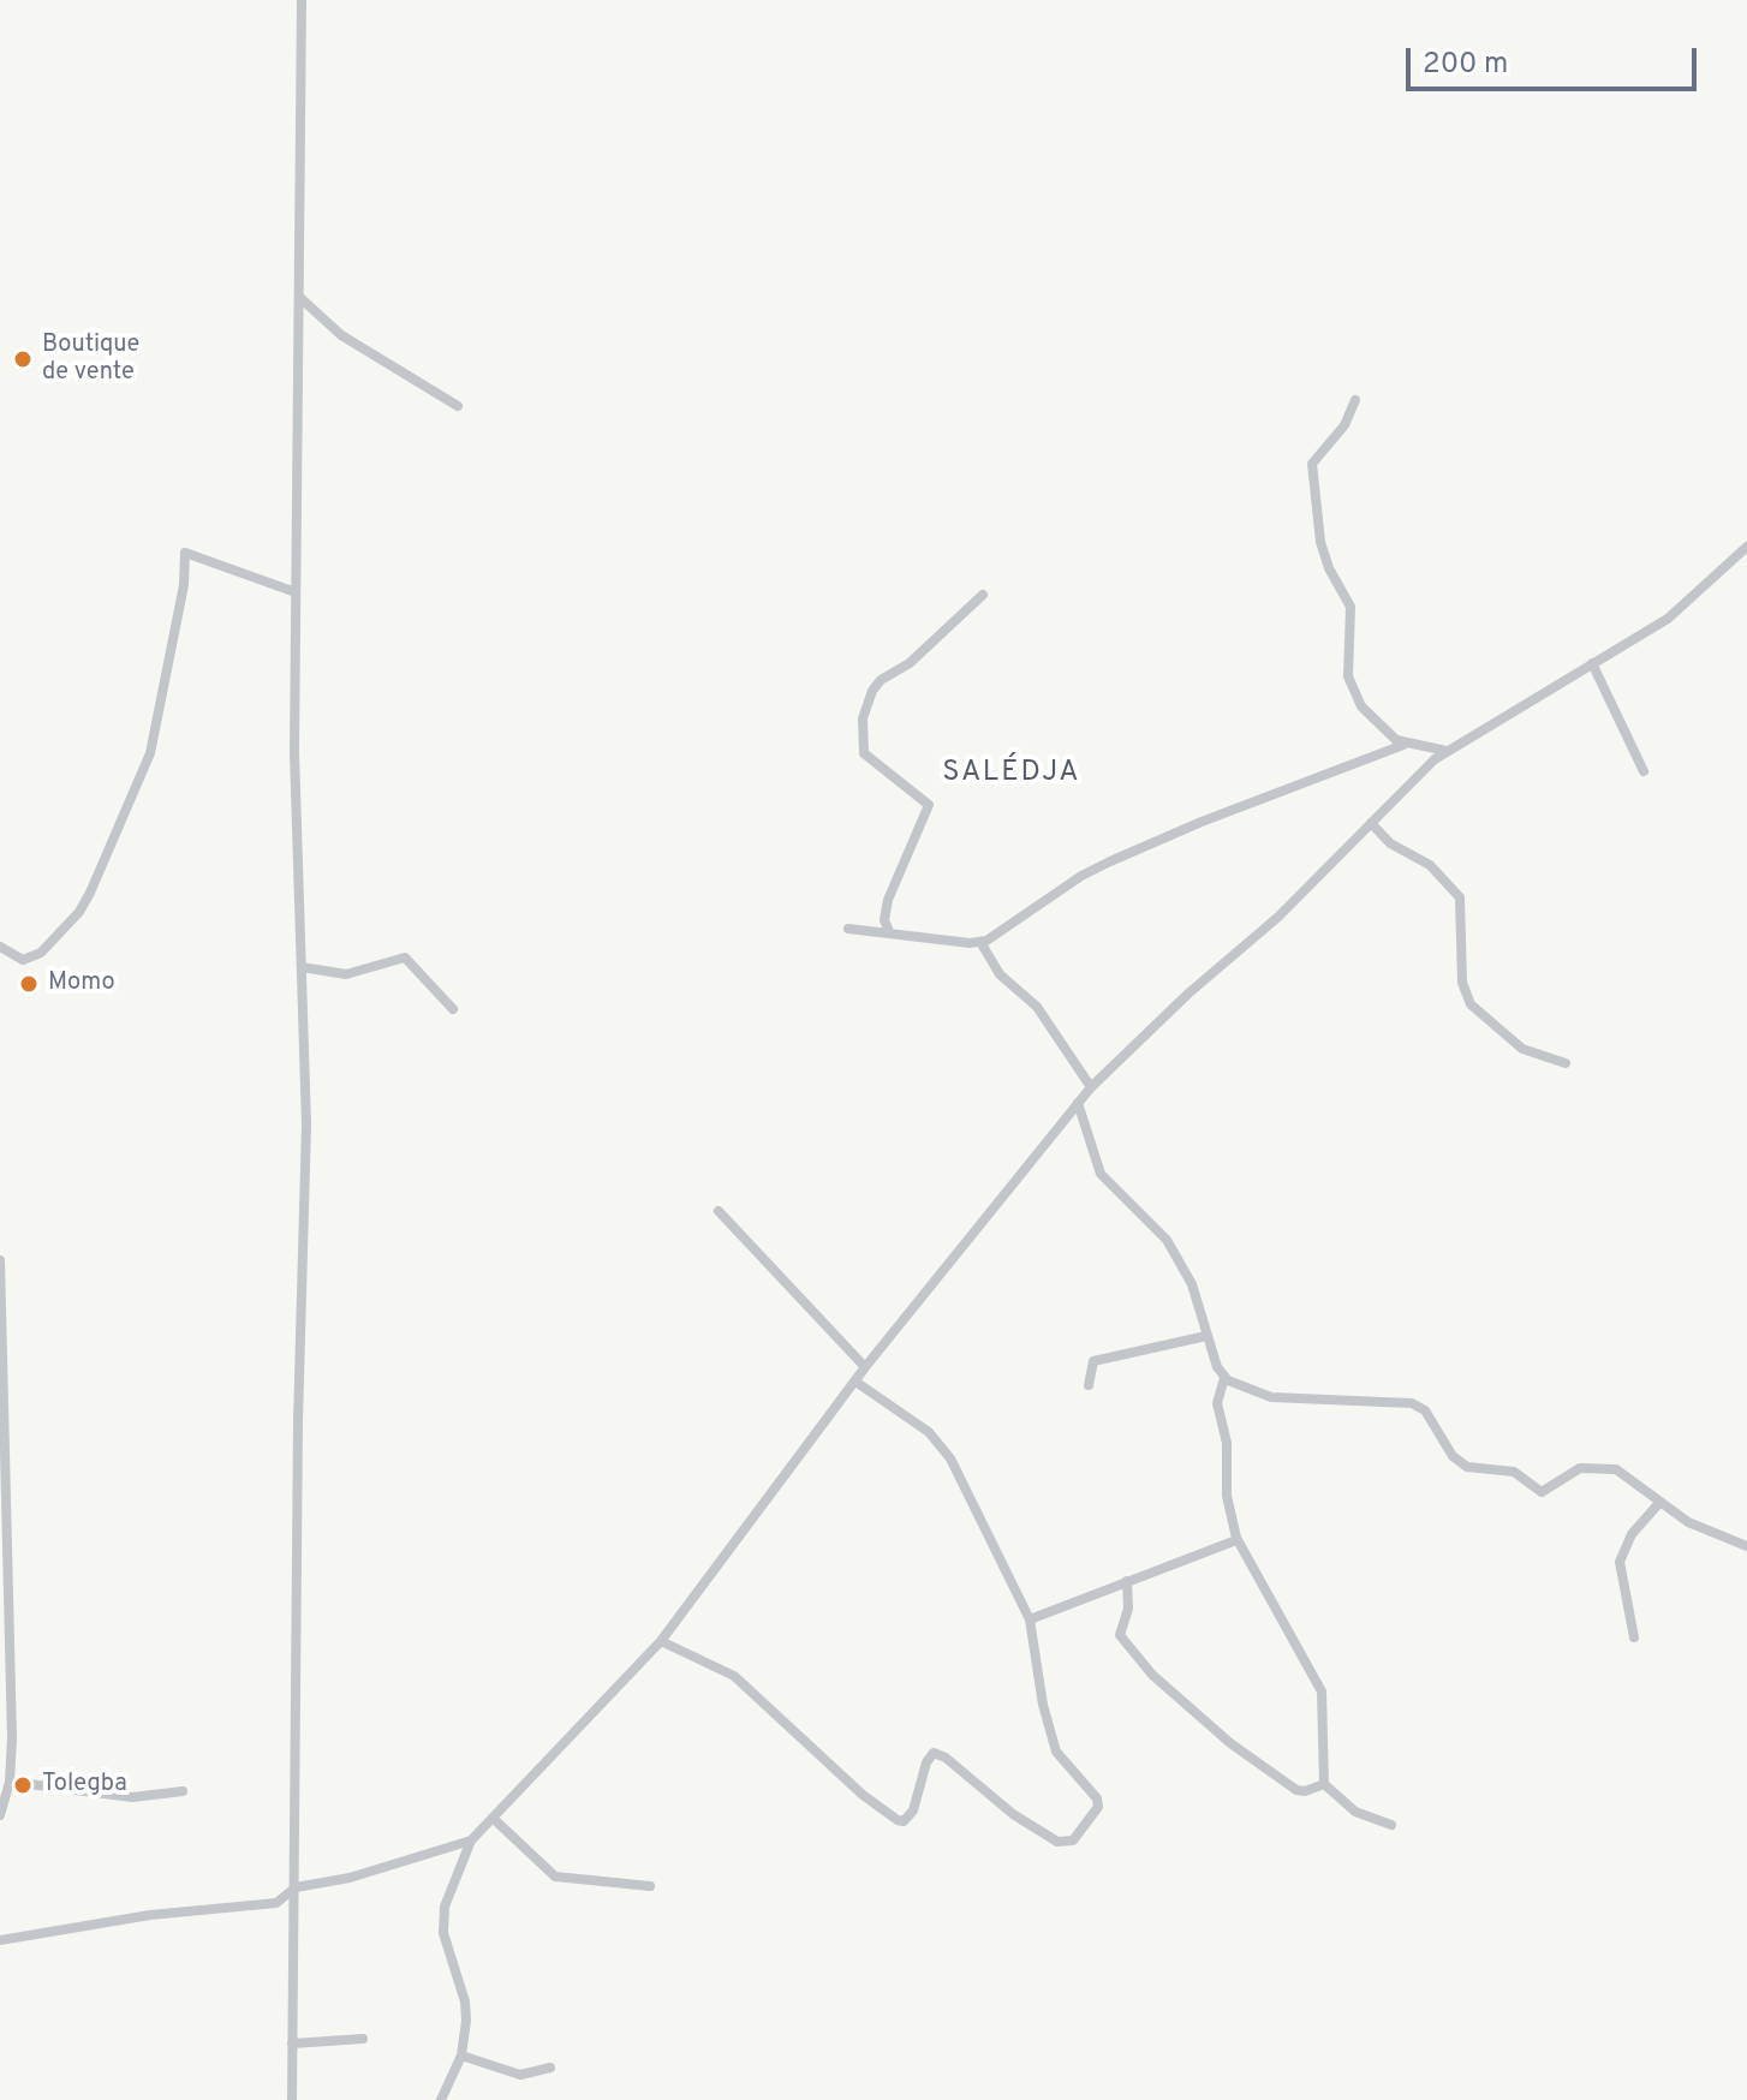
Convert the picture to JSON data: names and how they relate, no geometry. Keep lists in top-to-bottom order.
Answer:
{
  "districts": ["SALÉDJA"],
  "places": ["Boutique de vente", "Momo", "Tolegba"],
  "scale_bar": "200 m"
}
